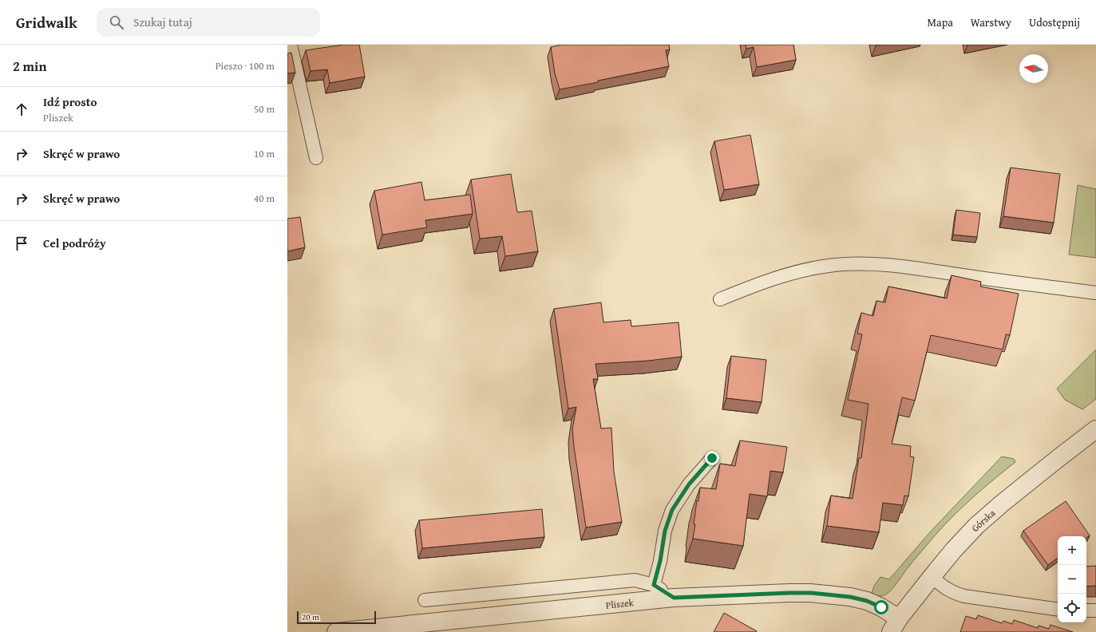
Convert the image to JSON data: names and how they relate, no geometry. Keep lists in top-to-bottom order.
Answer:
{
  "streets": {
    "street": ["Górska", "Pliszek"]
  },
  "crossings": [
    ["Górska", "Pliszek"]
  ],
  "scale_bar": "20 m",
  "north": "left",
  "page": {
    "header": "Gridwalk",
    "search": "Szukaj tutaj",
    "nav": ["Mapa", "Warstwy", "Udostępnij"],
    "heading": ["2 min", "Pieszo · 100 m"],
    "list": [
      ["Idź prosto", "Pliszek", "50 m"],
      ["Skręć w prawo", "10 m"],
      ["Skręć w prawo", "40 m"],
      "Cel podróży"
    ],
    "map_buttons": ["+", "−"],
    "scale": "20 m"
  }
}
